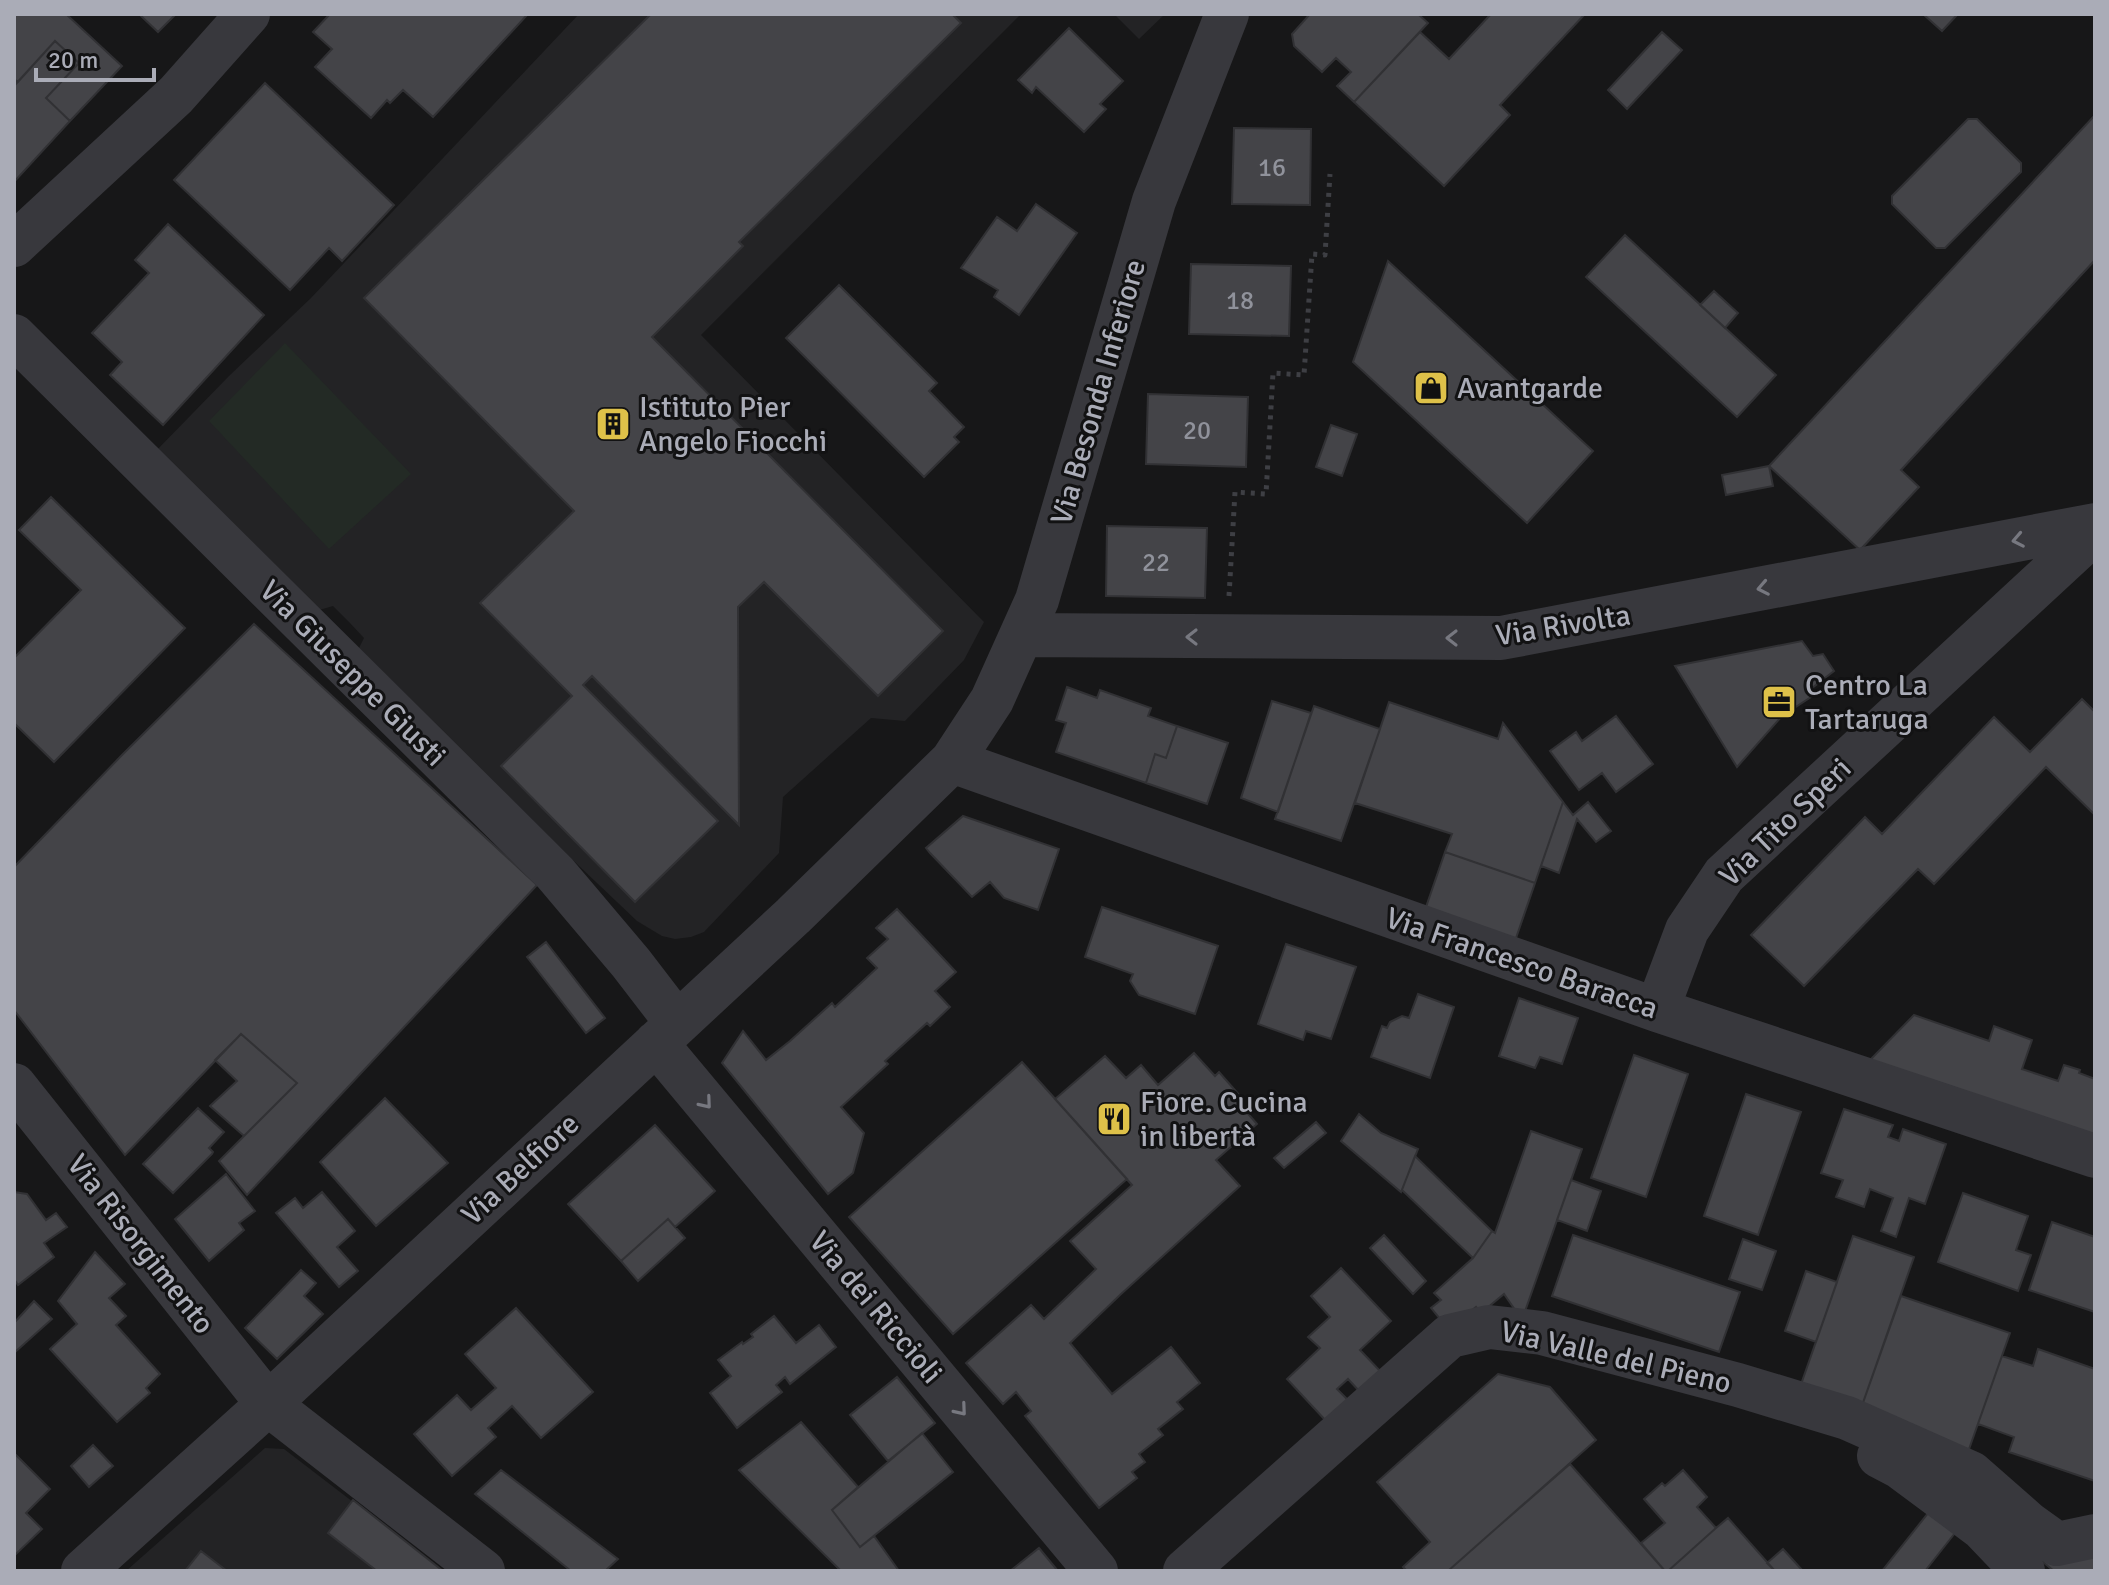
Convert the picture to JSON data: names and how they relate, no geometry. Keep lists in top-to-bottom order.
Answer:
{
  "streets": {
    "street": [
      "Via Besonda Inferiore",
      "Via Rivolta",
      "Via Giuseppe Giusti",
      "Via Tito Speri",
      "Via Francesco Baracca",
      "Via Belfiore",
      "Via Risorgimento",
      "Via dei Riccioli",
      "Via Valle del Pieno"
    ]
  },
  "crossings": [
    ["Via Besonda Inferiore", "Via Rivolta"],
    ["Via Besonda Inferiore", "Via Francesco Baracca"],
    ["Via Besonda Inferiore", "Via Belfiore"],
    ["Via Giuseppe Giusti", "Via Belfiore"],
    ["Via Giuseppe Giusti", "Via dei Riccioli"],
    ["Via Tito Speri", "Via Francesco Baracca"],
    ["Via Francesco Baracca", "Via Belfiore"],
    ["Via Belfiore", "Via Risorgimento"],
    ["Via Belfiore", "Via dei Riccioli"]
  ],
  "one_way": ["Via Rivolta", "Via dei Riccioli"],
  "places": {
    "shop": ["Avantgarde"],
    "building": ["Istituto Pier Angelo Fiocchi"],
    "office": ["Centro La Tartaruga"],
    "restaurant": ["Fiore. Cucina in libertà"]
  },
  "house_numbers": [
    "16",
    "18",
    "20",
    "22"
  ],
  "scale_bar": "20 m"
}
